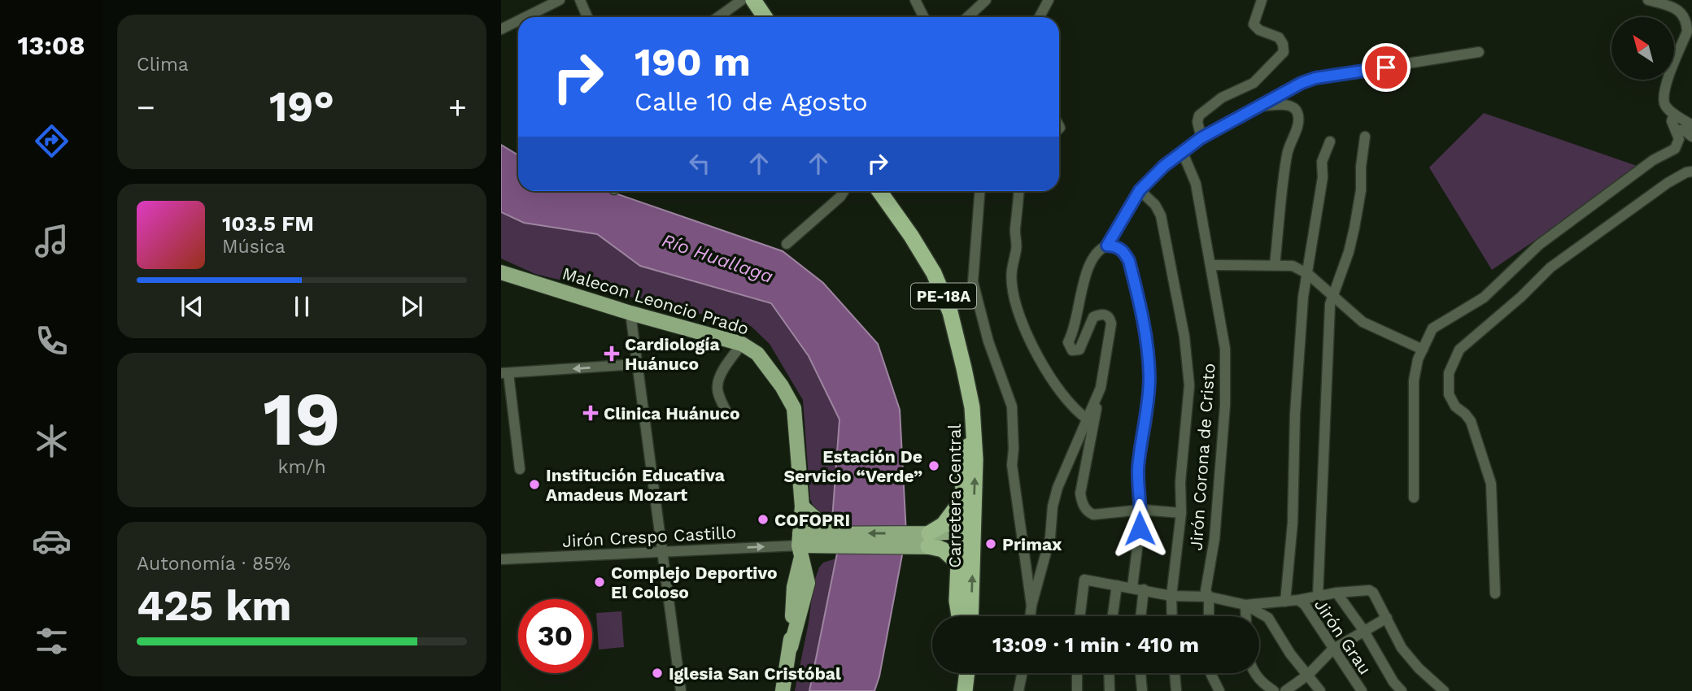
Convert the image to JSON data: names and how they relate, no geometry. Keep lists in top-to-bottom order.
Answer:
{
  "streets": {
    "highway": ["PE-18A", "Carretera Central"],
    "main road": ["Malecon Leoncio Prado"],
    "street": ["Jirón Corona de Cristo", "Jirón Crespo Castillo", "Jirón Grau"]
  },
  "crossings": [
    ["PE-18A", "Carretera Central"],
    ["Malecon Leoncio Prado", "Jirón Crespo Castillo"]
  ],
  "one_way": ["Jirón Crespo Castillo"],
  "water": ["Río Huallaga"],
  "places": {
    "health": ["Cardiología Huánuco", "Clinica Huánuco"],
    "other": [
      "Estación De Servicio “Verde”",
      "Institución Educativa Amadeus Mozart",
      "COFOPRI",
      "Primax",
      "Complejo Deportivo El Coloso",
      "Iglesia San Cristóbal"
    ]
  },
  "north": "top left",
  "page": {
    "tabs": "13:08",
    "tile": [
      "Clima",
      ["19", "km/h"],
      ["Autonomía · 85%", "425 km"]
    ],
    "turn": ["190 m", "Calle 10 de Agosto"],
    "heat": ["−", "19°", "+"],
    "song": ["103.5 FM", "Música"],
    "limit": "30",
    "trip": "13:09 · 1 min · 410 m"
  }
}
